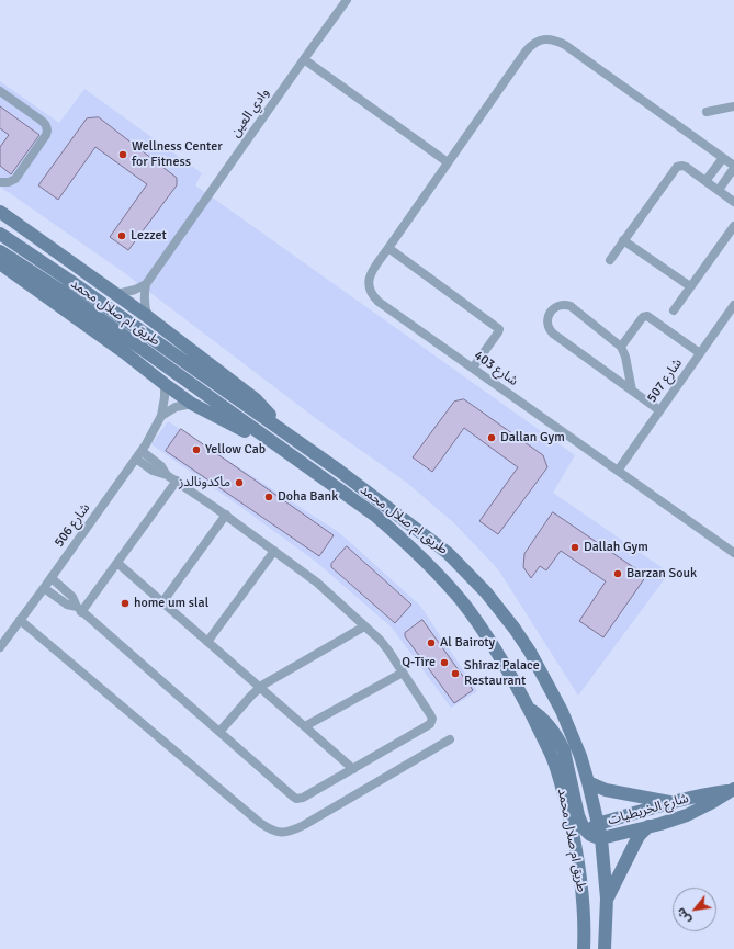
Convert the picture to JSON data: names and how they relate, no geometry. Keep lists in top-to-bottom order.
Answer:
{
  "streets": {
    "street": [
      "وادي العين",
      "طريق ام صلال محمد",
      "شارع 403",
      "شارع 507",
      "شارع 506",
      "شارع الخريطيات"
    ]
  },
  "crossings": [
    ["طريق ام صلال محمد", "شارع الخريطيات"],
    ["شارع 403", "شارع 507"]
  ],
  "places": [
    "Wellness Center for Fitness",
    "Lezzet",
    "Dallan Gym",
    "Yellow Cab",
    "ماكدونالدز",
    "Doha Bank",
    "Dallah Gym",
    "Barzan Souk",
    "home um slal",
    "Al Bairoty",
    "Q-Tire",
    "Shiraz Palace Restaurant"
  ],
  "north": "bottom left"
}
